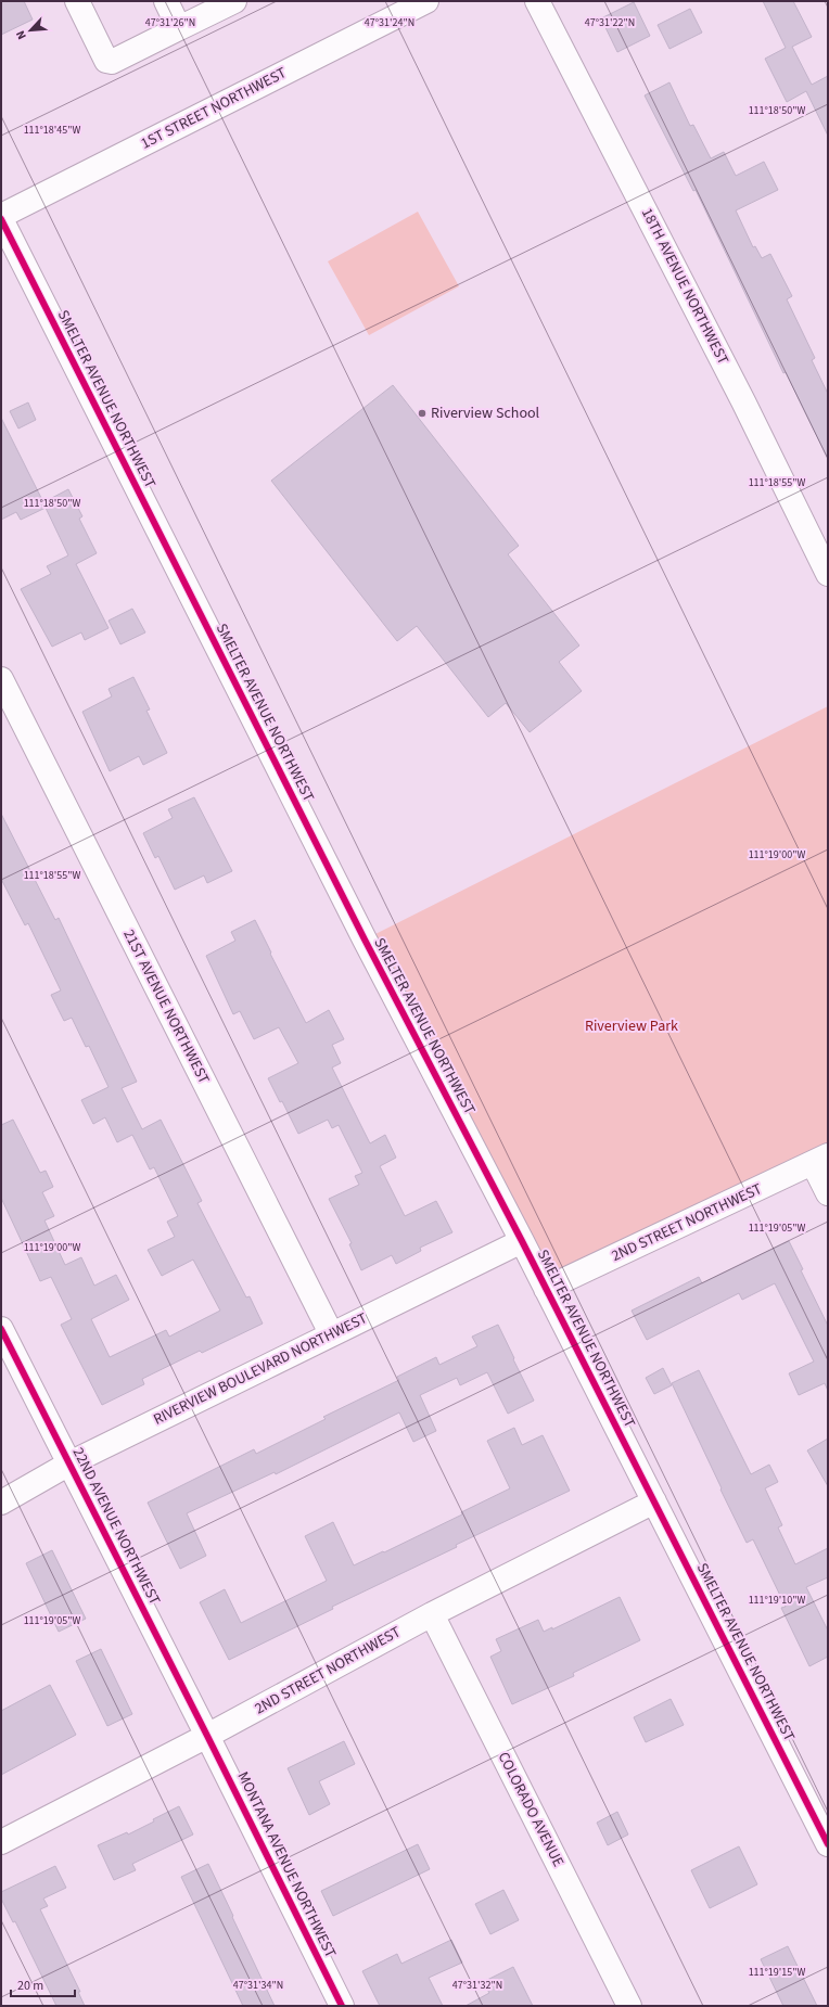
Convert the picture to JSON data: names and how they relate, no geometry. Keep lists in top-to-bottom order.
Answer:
{
  "streets": {
    "street": [
      "1ST STREET NORTHWEST",
      "18TH AVENUE NORTHWEST",
      "SMELTER AVENUE NORTHWEST",
      "21ST AVENUE NORTHWEST",
      "2ND STREET NORTHWEST",
      "RIVERVIEW BOULEVARD NORTHWEST",
      "22ND AVENUE NORTHWEST",
      "COLORADO AVENUE",
      "MONTANA AVENUE NORTHWEST"
    ]
  },
  "crossings": [
    ["1ST STREET NORTHWEST", "SMELTER AVENUE NORTHWEST"],
    ["SMELTER AVENUE NORTHWEST", "2ND STREET NORTHWEST"],
    ["SMELTER AVENUE NORTHWEST", "RIVERVIEW BOULEVARD NORTHWEST"],
    ["21ST AVENUE NORTHWEST", "RIVERVIEW BOULEVARD NORTHWEST"],
    ["2ND STREET NORTHWEST", "22ND AVENUE NORTHWEST"],
    ["2ND STREET NORTHWEST", "COLORADO AVENUE"],
    ["2ND STREET NORTHWEST", "MONTANA AVENUE NORTHWEST"],
    ["RIVERVIEW BOULEVARD NORTHWEST", "22ND AVENUE NORTHWEST"],
    ["22ND AVENUE NORTHWEST", "MONTANA AVENUE NORTHWEST"]
  ],
  "parks": ["Riverview Park"],
  "places": ["Riverview School"],
  "scale_bar": "20 m",
  "north": "bottom left",
  "coordinates": [
    "47°31'26\"N",
    "47°31'22\"N",
    "47°31'24\"N",
    "111°18'50\"W",
    "111°18'45\"W",
    "111°18'55\"W",
    "111°19'00\"W",
    "111°19'05\"W",
    "111°19'10\"W",
    "111°19'15\"W",
    "47°31'34\"N",
    "47°31'32\"N"
  ]
}
